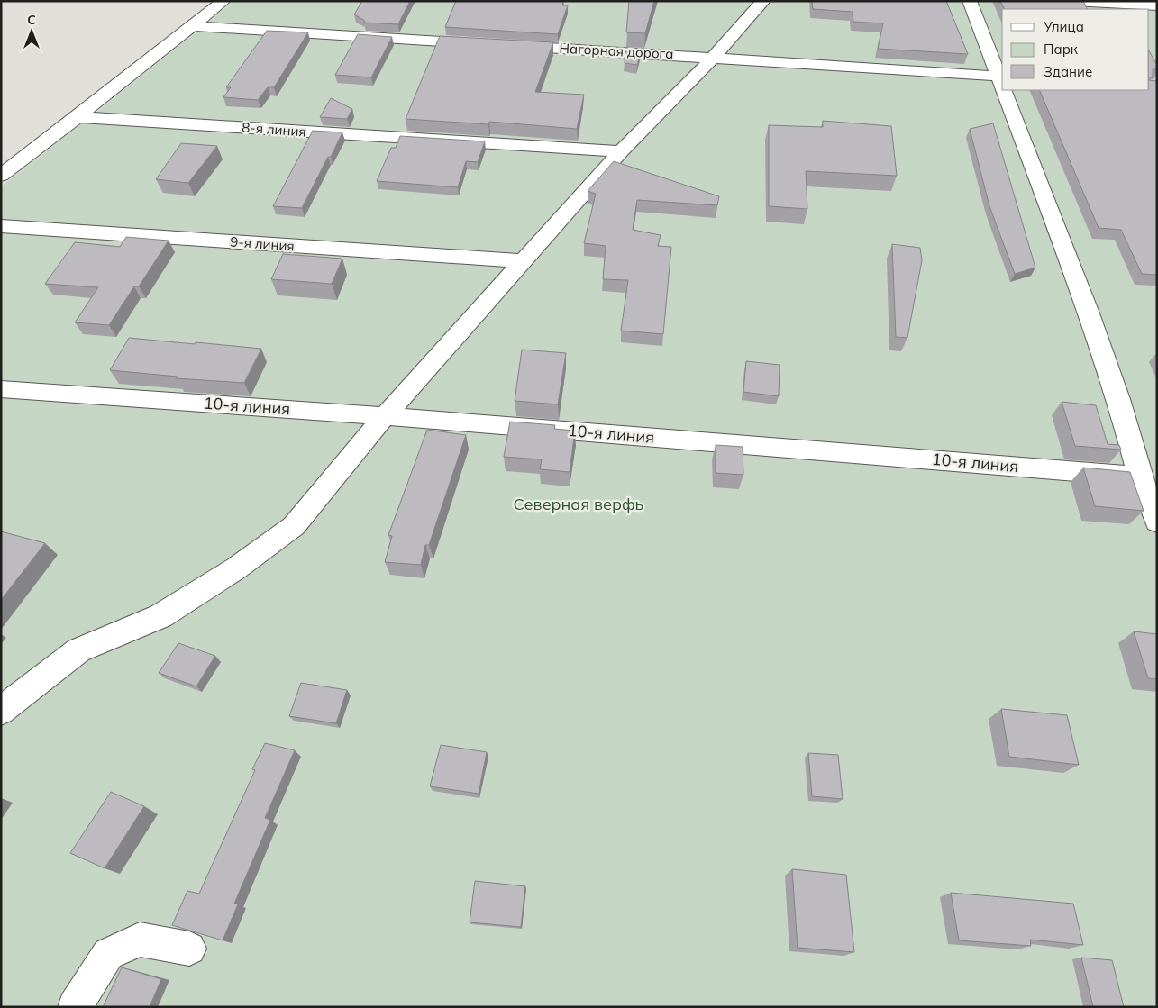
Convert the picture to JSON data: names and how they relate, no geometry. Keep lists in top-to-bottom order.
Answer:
{
  "streets": {
    "street": [
      "Нагорная дорога",
      "8-я линия",
      "9-я линия",
      "10-я линия"
    ]
  },
  "parks": ["Северная верфь"],
  "legend": ["Улица", "Парк", "Здание"],
  "north": "top"
}
